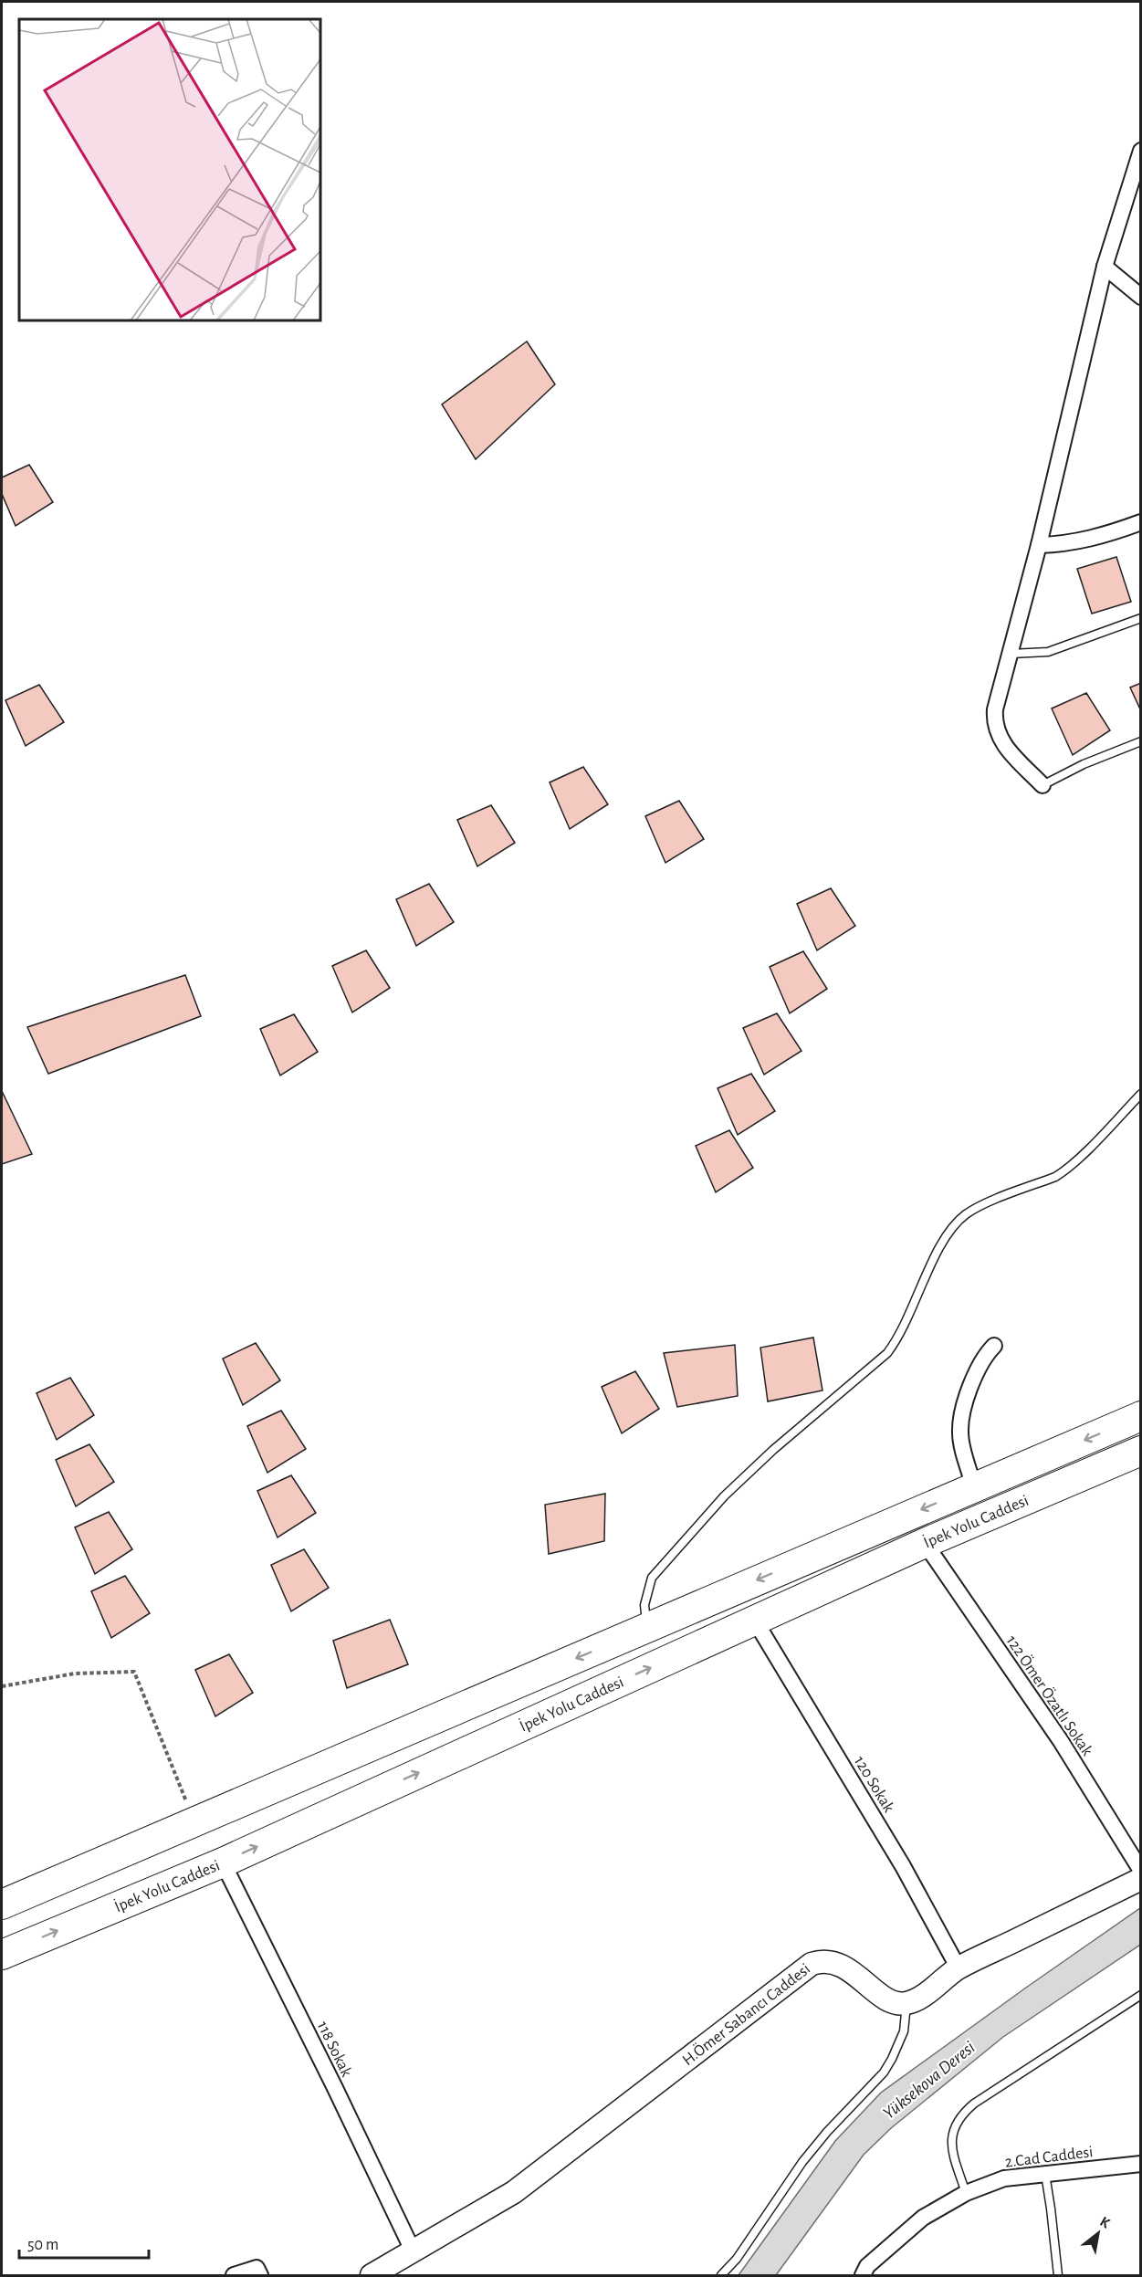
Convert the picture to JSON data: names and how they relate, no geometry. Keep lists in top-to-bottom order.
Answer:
{
  "streets": {
    "highway": ["İpek Yolu Caddesi"],
    "street": [
      "122 Ömer Özatlı Sokak",
      "120 Sokak",
      "H.Ömer Sabancı Caddesi",
      "118 Sokak",
      "2.Cad Caddesi"
    ]
  },
  "crossings": [
    ["İpek Yolu Caddesi", "122 Ömer Özatlı Sokak"],
    ["İpek Yolu Caddesi", "120 Sokak"],
    ["İpek Yolu Caddesi", "118 Sokak"],
    ["H.Ömer Sabancı Caddesi", "118 Sokak"]
  ],
  "water": ["Yüksekova Deresi"],
  "scale_bar": "50 m",
  "north": "top right"
}
